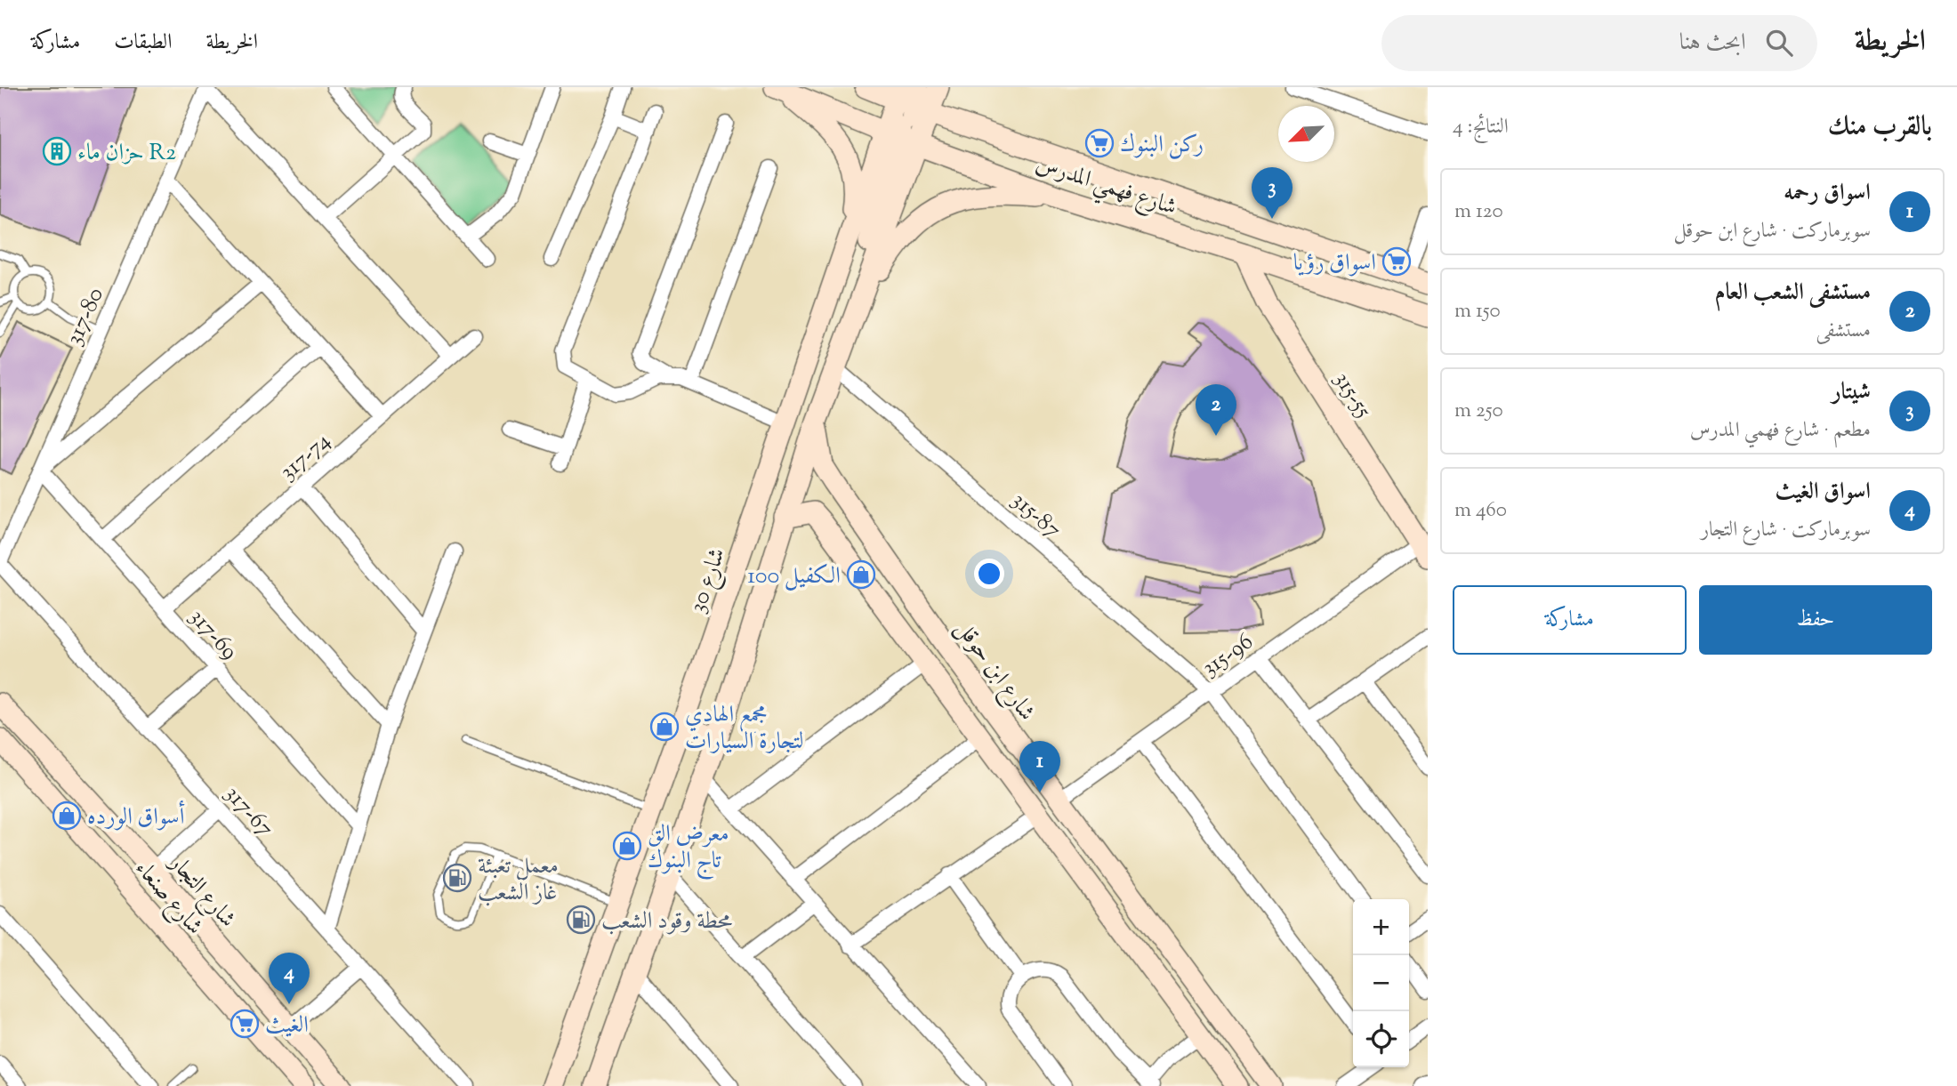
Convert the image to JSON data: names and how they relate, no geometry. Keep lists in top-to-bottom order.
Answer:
{
  "streets": {
    "street": [
      "شارع فهمي المدرس",
      "317-80",
      "315-55",
      "317-74",
      "315-87",
      "شارع 30",
      "317-69",
      "315-96",
      "شارع ابن حوقل",
      "317-67",
      "شارع التجار",
      "شارع صنعاء"
    ]
  },
  "crossings": [
    ["شارع فهمي المدرس", "315-55"],
    ["شارع فهمي المدرس", "شارع 30"],
    ["317-80", "317-69"],
    ["317-80", "317-67"],
    ["315-55", "315-96"],
    ["317-74", "317-69"],
    ["315-87", "شارع 30"],
    ["315-87", "315-96"],
    ["شارع 30", "شارع ابن حوقل"],
    ["315-96", "شارع ابن حوقل"]
  ],
  "places": {
    "supermarket": ["ركن البنوك", "اسواق رؤيا", "الغيث"],
    "building": ["حزان ماء R2"],
    "shop": [
      "الكفيل 100",
      "مجمع الهادي لتجارة السيارات",
      "أسواق الورده",
      "معرض الق تاج البنوك"
    ],
    "fuel station": ["معمل تعبئة غاز الشعب", "محطة وقود الشعب"]
  },
  "north": "bottom left",
  "page": {
    "header": "الخريطة",
    "search": "ابحث هنا",
    "nav": ["الخريطة", "الطبقات", "مشاركة"],
    "heading": ["بالقرب منك", "النتائج: 4"],
    "pins": [
      "3",
      "2",
      "1",
      "4"
    ],
    "list": [
      {
        "mark": "1",
        "name": "اسواق رحمه",
        "note": "سوبرماركت · شارع ابن حوقل",
        "value": "120 m"
      },
      {
        "mark": "2",
        "name": "مستشفى الشعب العام",
        "note": "مستشفى",
        "value": "150 m"
      },
      {
        "mark": "3",
        "name": "شيتار",
        "note": "مطعم · شارع فهمي المدرس",
        "value": "250 m"
      },
      {
        "mark": "4",
        "name": "اسواق الغيث",
        "note": "سوبرماركت · شارع التجار",
        "value": "460 m"
      }
    ],
    "buttons": ["حفظ", "مشاركة"],
    "map_buttons": ["+", "−"]
  }
}
